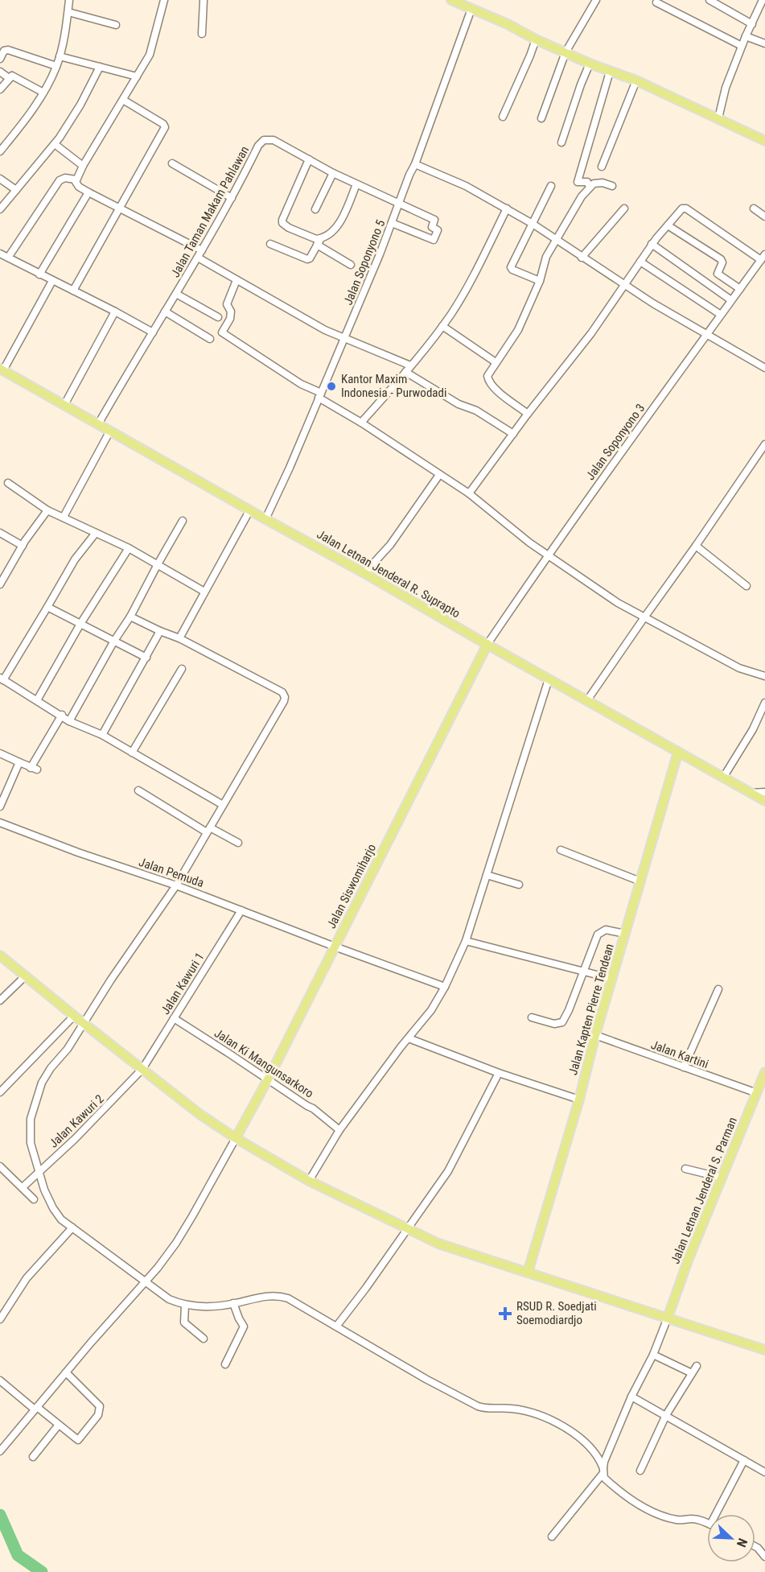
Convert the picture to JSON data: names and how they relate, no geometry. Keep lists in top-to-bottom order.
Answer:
{
  "streets": {
    "main road": [
      "Jalan Letnan Jenderal R. Suprapto",
      "Jalan Siswomiharjo",
      "Jalan Kapten Pierre Tendean",
      "Jalan Letnan Jenderal S. Parman"
    ],
    "street": [
      "Jalan Taman Makam Pahlawan",
      "Jalan Soponyono 5",
      "Jalan Soponyono 3",
      "Jalan Pemuda",
      "Jalan Kawuri 1",
      "Jalan Kartini",
      "Jalan Ki Mangunsarkoro",
      "Jalan Kawuri 2"
    ]
  },
  "crossings": [
    ["Jalan Taman Makam Pahlawan", "Jalan Soponyono 5"],
    ["Jalan Taman Makam Pahlawan", "Jalan Letnan Jenderal R. Suprapto"],
    ["Jalan Soponyono 5", "Jalan Letnan Jenderal R. Suprapto"],
    ["Jalan Soponyono 3", "Jalan Letnan Jenderal R. Suprapto"],
    ["Jalan Soponyono 3", "Jalan Siswomiharjo"],
    ["Jalan Letnan Jenderal R. Suprapto", "Jalan Siswomiharjo"],
    ["Jalan Letnan Jenderal R. Suprapto", "Jalan Kapten Pierre Tendean"],
    ["Jalan Pemuda", "Jalan Siswomiharjo"],
    ["Jalan Pemuda", "Jalan Kawuri 1"],
    ["Jalan Siswomiharjo", "Jalan Ki Mangunsarkoro"],
    ["Jalan Kawuri 1", "Jalan Ki Mangunsarkoro"],
    ["Jalan Kawuri 1", "Jalan Kawuri 2"],
    ["Jalan Kapten Pierre Tendean", "Jalan Kartini"],
    ["Jalan Kartini", "Jalan Letnan Jenderal S. Parman"]
  ],
  "places": {
    "other": ["Kantor Maxim Indonesia - Purwodadi"],
    "health": ["RSUD R. Soedjati Soemodiardjo"]
  },
  "north": "bottom right"
}
